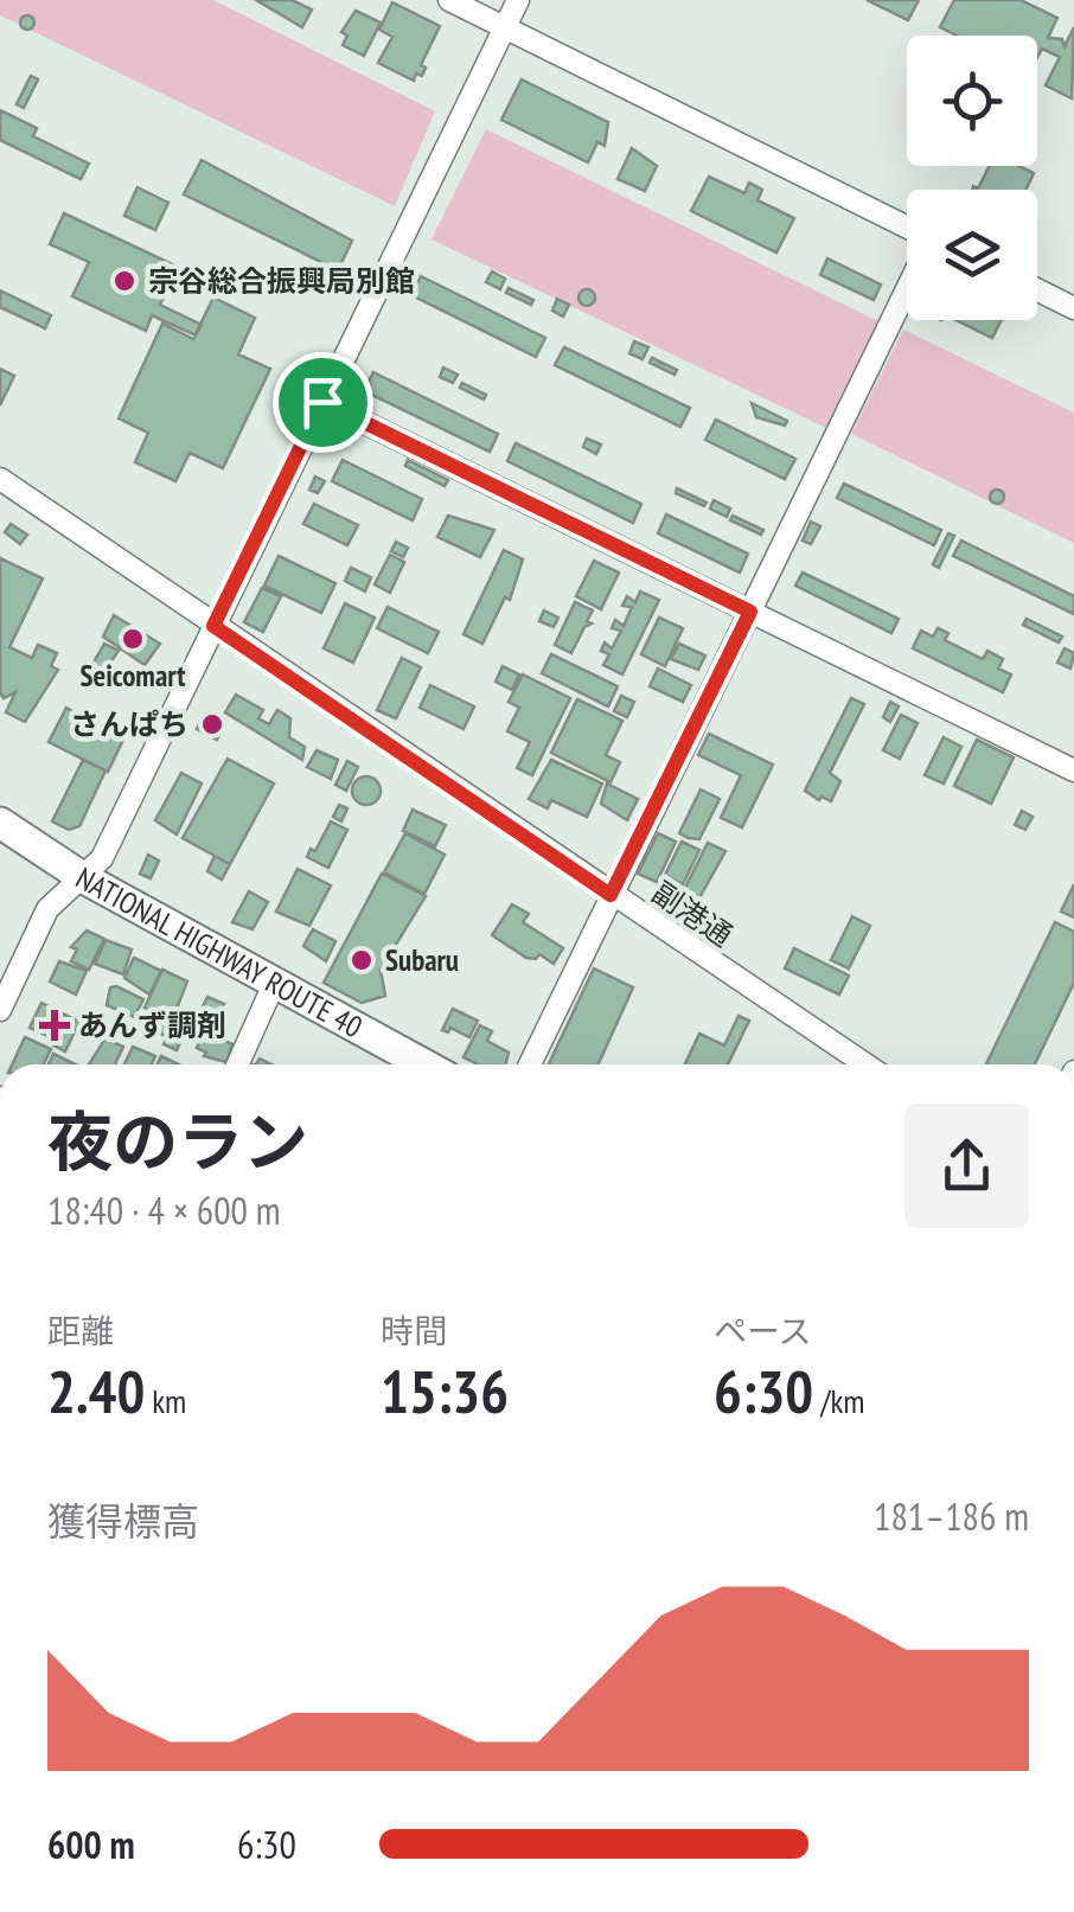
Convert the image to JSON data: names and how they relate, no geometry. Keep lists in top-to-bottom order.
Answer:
{
  "streets": {
    "highway": ["NATIONAL HIGHWAY ROUTE 40"],
    "street": ["副港通"]
  },
  "places": {
    "other": [
      "宗谷総合振興局別館",
      "Seicomart",
      "さんぱち",
      "Subaru"
    ],
    "health": ["あんず調剤"]
  },
  "page": {
    "heading": ["夜のラン", "18:40 · 4 × 600 m"],
    "stats": [
      ["距離", "2.40 km"],
      ["時間", "15:36"],
      ["ペース", "6:30 /km"]
    ],
    "chart": ["獲得標高", "181–186 m"],
    "list": [
      {
        "name": "600 m",
        "note": "6:30"
      }
    ]
  }
}
